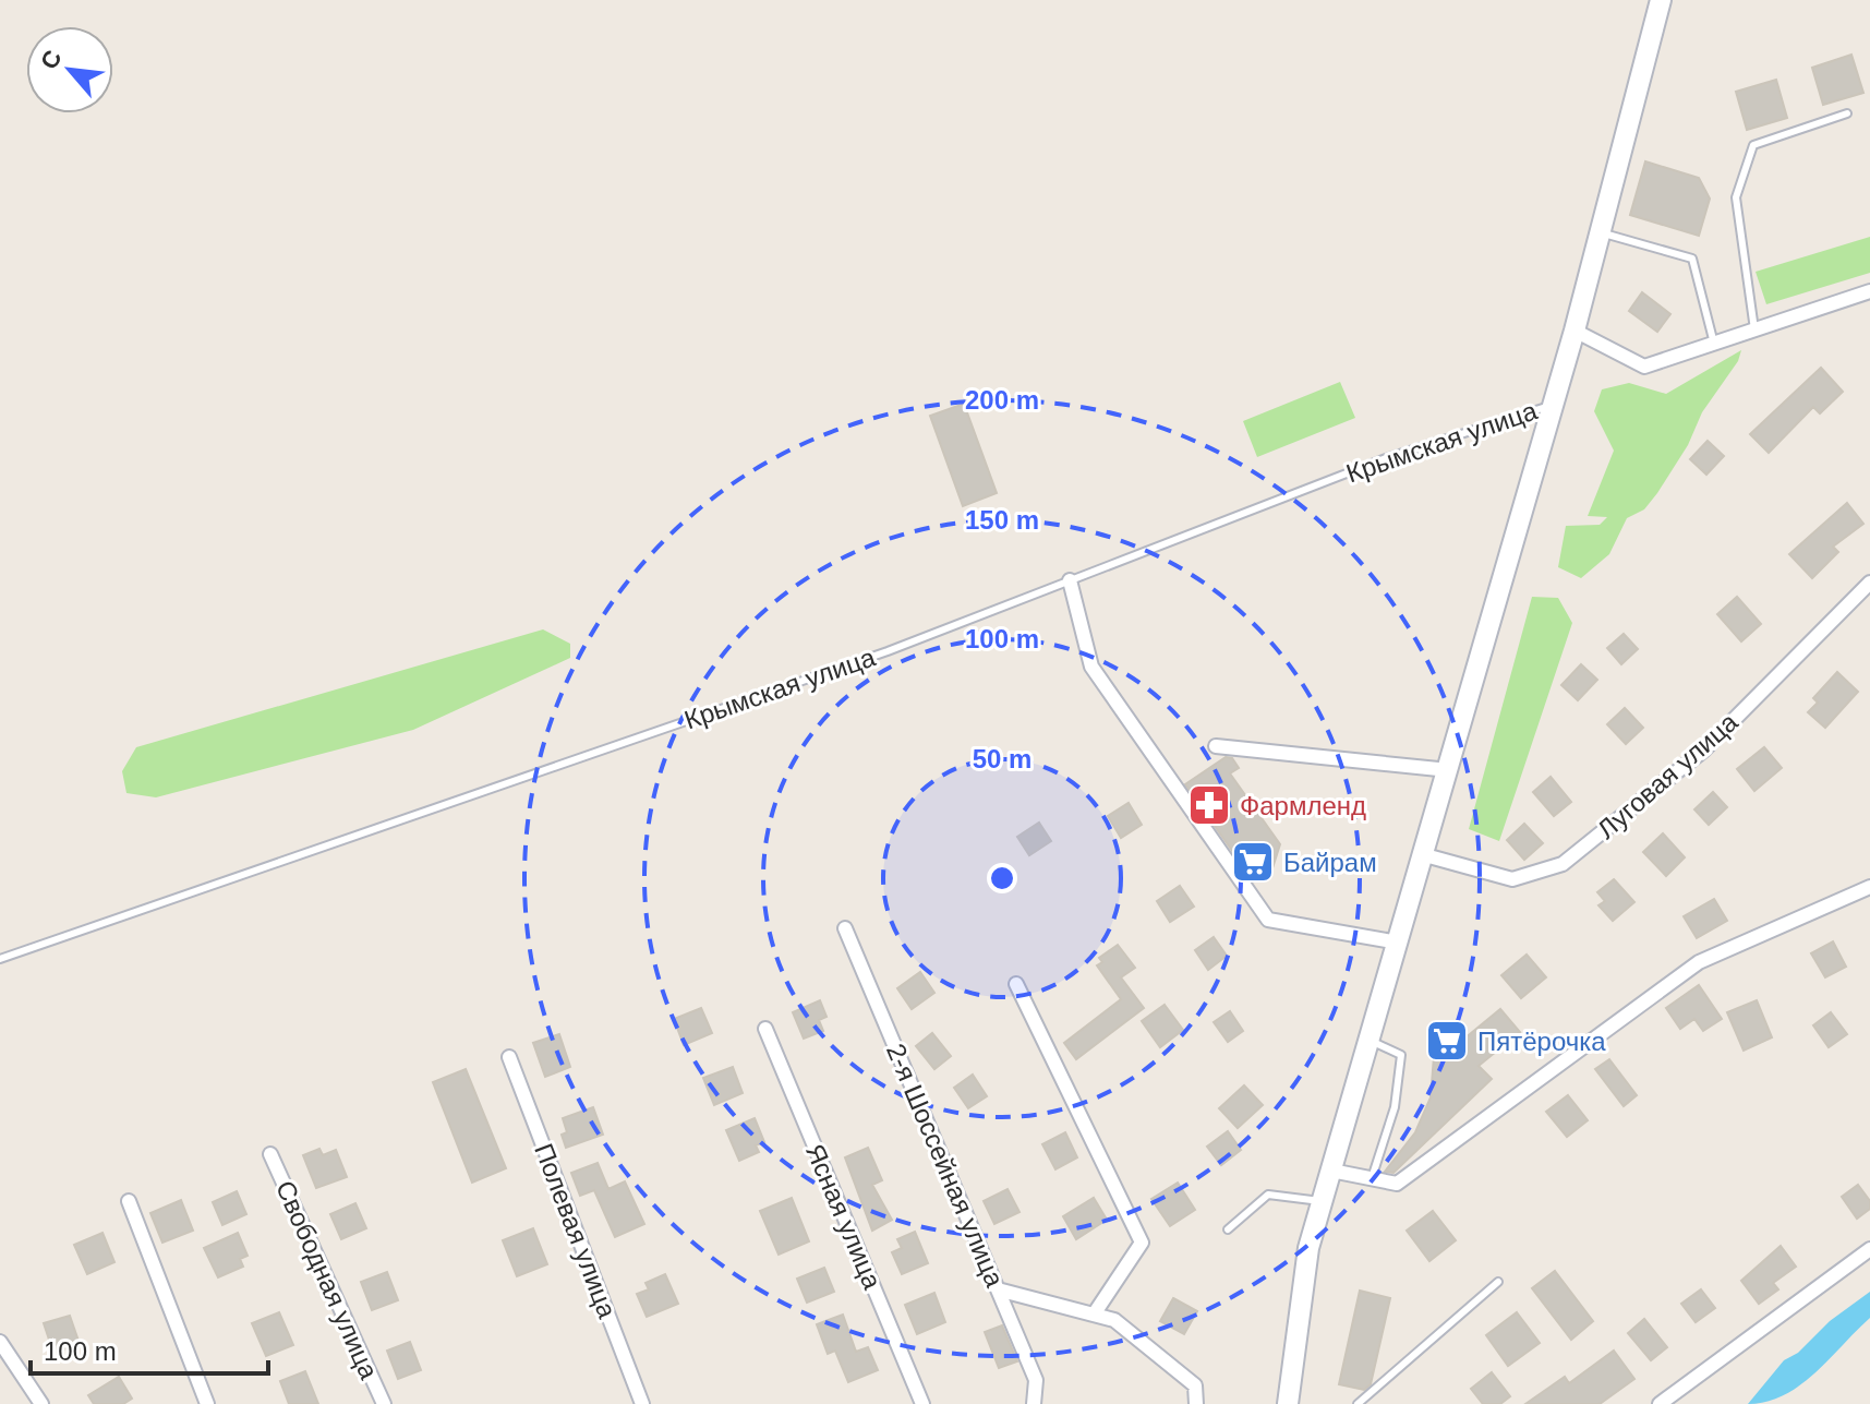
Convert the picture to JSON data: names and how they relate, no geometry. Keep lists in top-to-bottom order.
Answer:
{
  "streets": {
    "street": [
      "Луговая улица",
      "2-я Шоссейная улица",
      "Ясная улица",
      "Полевая улица",
      "Свободная улица"
    ],
    "lane": ["Крымская улица"]
  },
  "places": {
    "pharmacy": ["Фармленд"],
    "supermarket": ["Байрам", "Пятёрочка"]
  },
  "scale_bar": "100 m",
  "north": "top left",
  "rings": [
    "200 m",
    "150 m",
    "100 m",
    "50 m"
  ]
}
